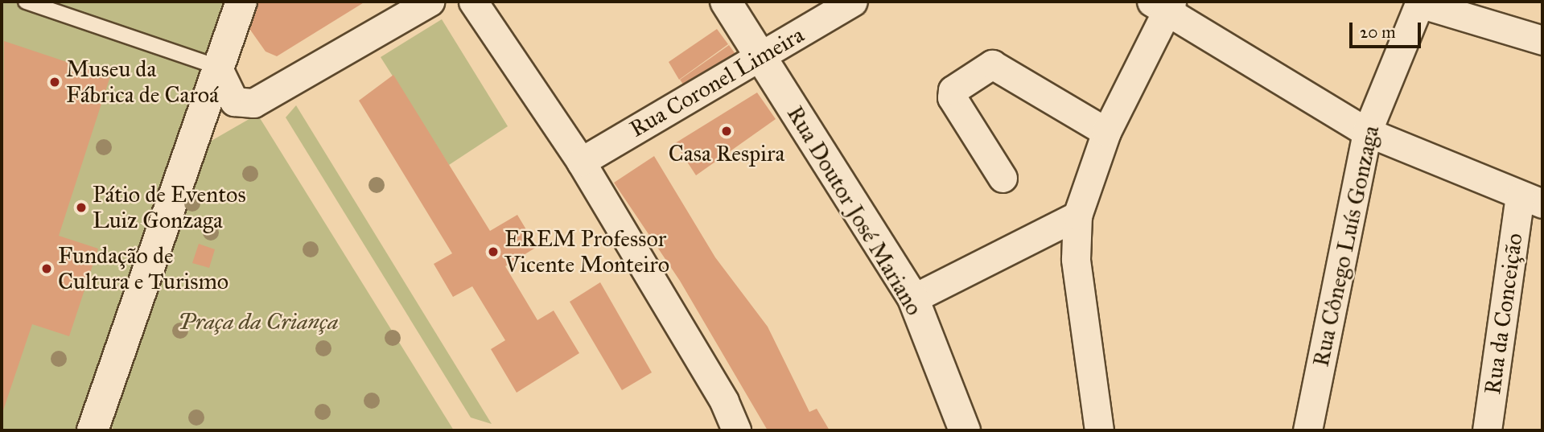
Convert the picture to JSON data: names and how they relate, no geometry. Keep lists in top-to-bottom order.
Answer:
{
  "streets": {
    "main road": ["Rua Doutor José Mariano"],
    "street": ["Rua Coronel Limeira", "Rua Cônego Luís Gonzaga", "Rua da Conceição"]
  },
  "crossings": [
    ["Rua Coronel Limeira", "Rua Doutor José Mariano"]
  ],
  "parks": ["Praça da Criança"],
  "places": [
    "Museu da Fábrica de Caroá",
    "Casa Respira",
    "Pátio de Eventos Luiz Gonzaga",
    "EREM Professor Vicente Monteiro",
    "Fundação de Cultura e Turismo"
  ],
  "scale_bar": "20 m"
}
